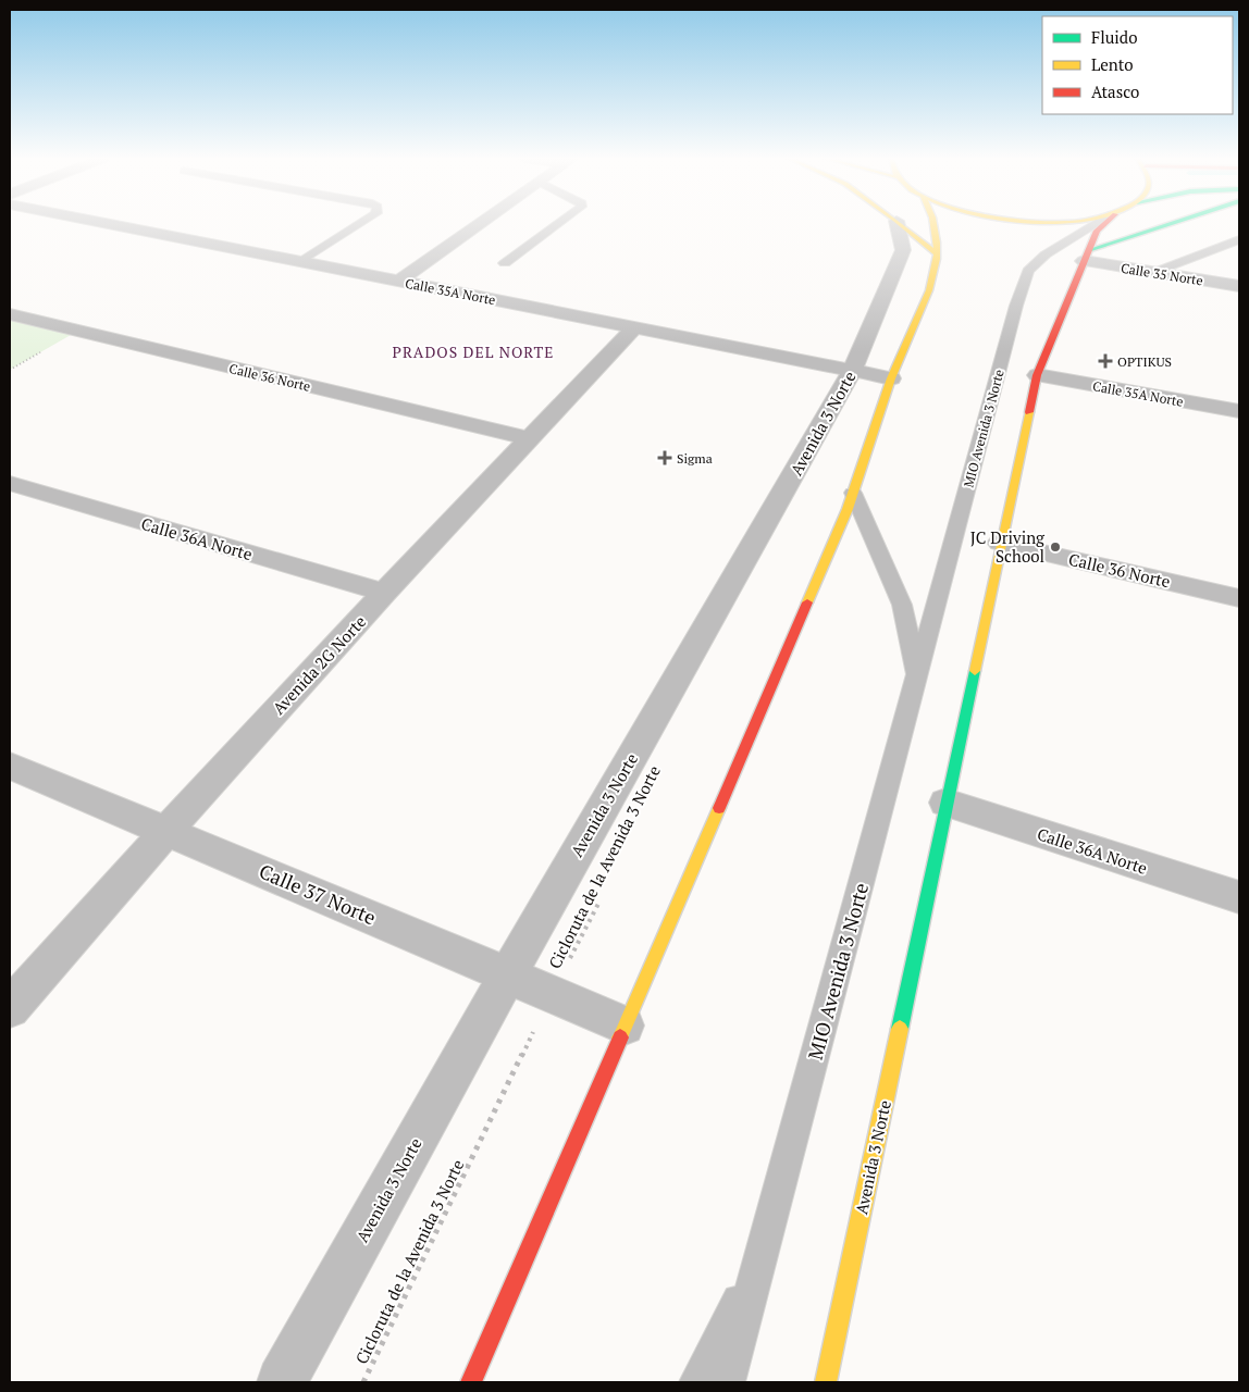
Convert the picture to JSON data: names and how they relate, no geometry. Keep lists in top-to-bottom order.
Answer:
{
  "streets": {
    "main road": ["Avenida 3 Norte"],
    "street": [
      "Calle 35 Norte",
      "Calle 35A Norte",
      "Calle 36 Norte",
      "Calle 36A Norte",
      "Avenida 2G Norte",
      "Calle 37 Norte"
    ],
    "lane": ["MIO Avenida 3 Norte"],
    "path": ["Cicloruta de la Avenida 3 Norte"]
  },
  "crossings": [
    ["Calle 35 Norte", "Avenida 3 Norte"],
    ["Calle 35A Norte", "Avenida 3 Norte"],
    ["Calle 35A Norte", "Avenida 2G Norte"],
    ["Calle 36 Norte", "Avenida 3 Norte"],
    ["Calle 36 Norte", "Avenida 2G Norte"],
    ["Avenida 3 Norte", "Calle 36A Norte"],
    ["Avenida 3 Norte", "Calle 37 Norte"],
    ["Calle 36A Norte", "Avenida 2G Norte"],
    ["Avenida 2G Norte", "Calle 37 Norte"],
    ["Cicloruta de la Avenida 3 Norte", "Calle 37 Norte"]
  ],
  "districts": ["PRADOS DEL NORTE"],
  "places": {
    "health": ["OPTIKUS", "Sigma"],
    "other": ["JC Driving School"]
  },
  "legend": ["Fluido", "Lento", "Atasco"]
}
